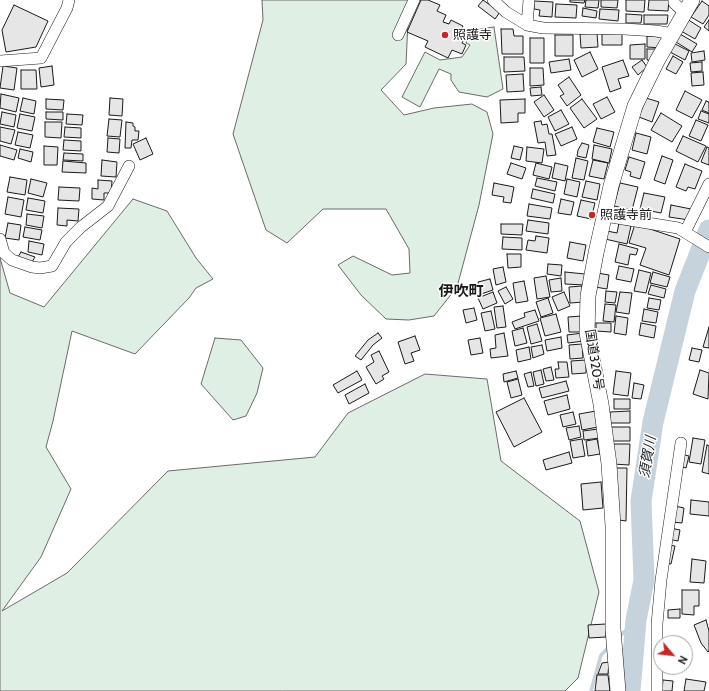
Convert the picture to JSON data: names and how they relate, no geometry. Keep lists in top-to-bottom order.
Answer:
{
  "streets": {
    "street": ["国道320号"]
  },
  "districts": ["伊吹町"],
  "water": ["須賀川"],
  "places": ["照護寺", "照護寺前"],
  "north": "bottom right"
}
